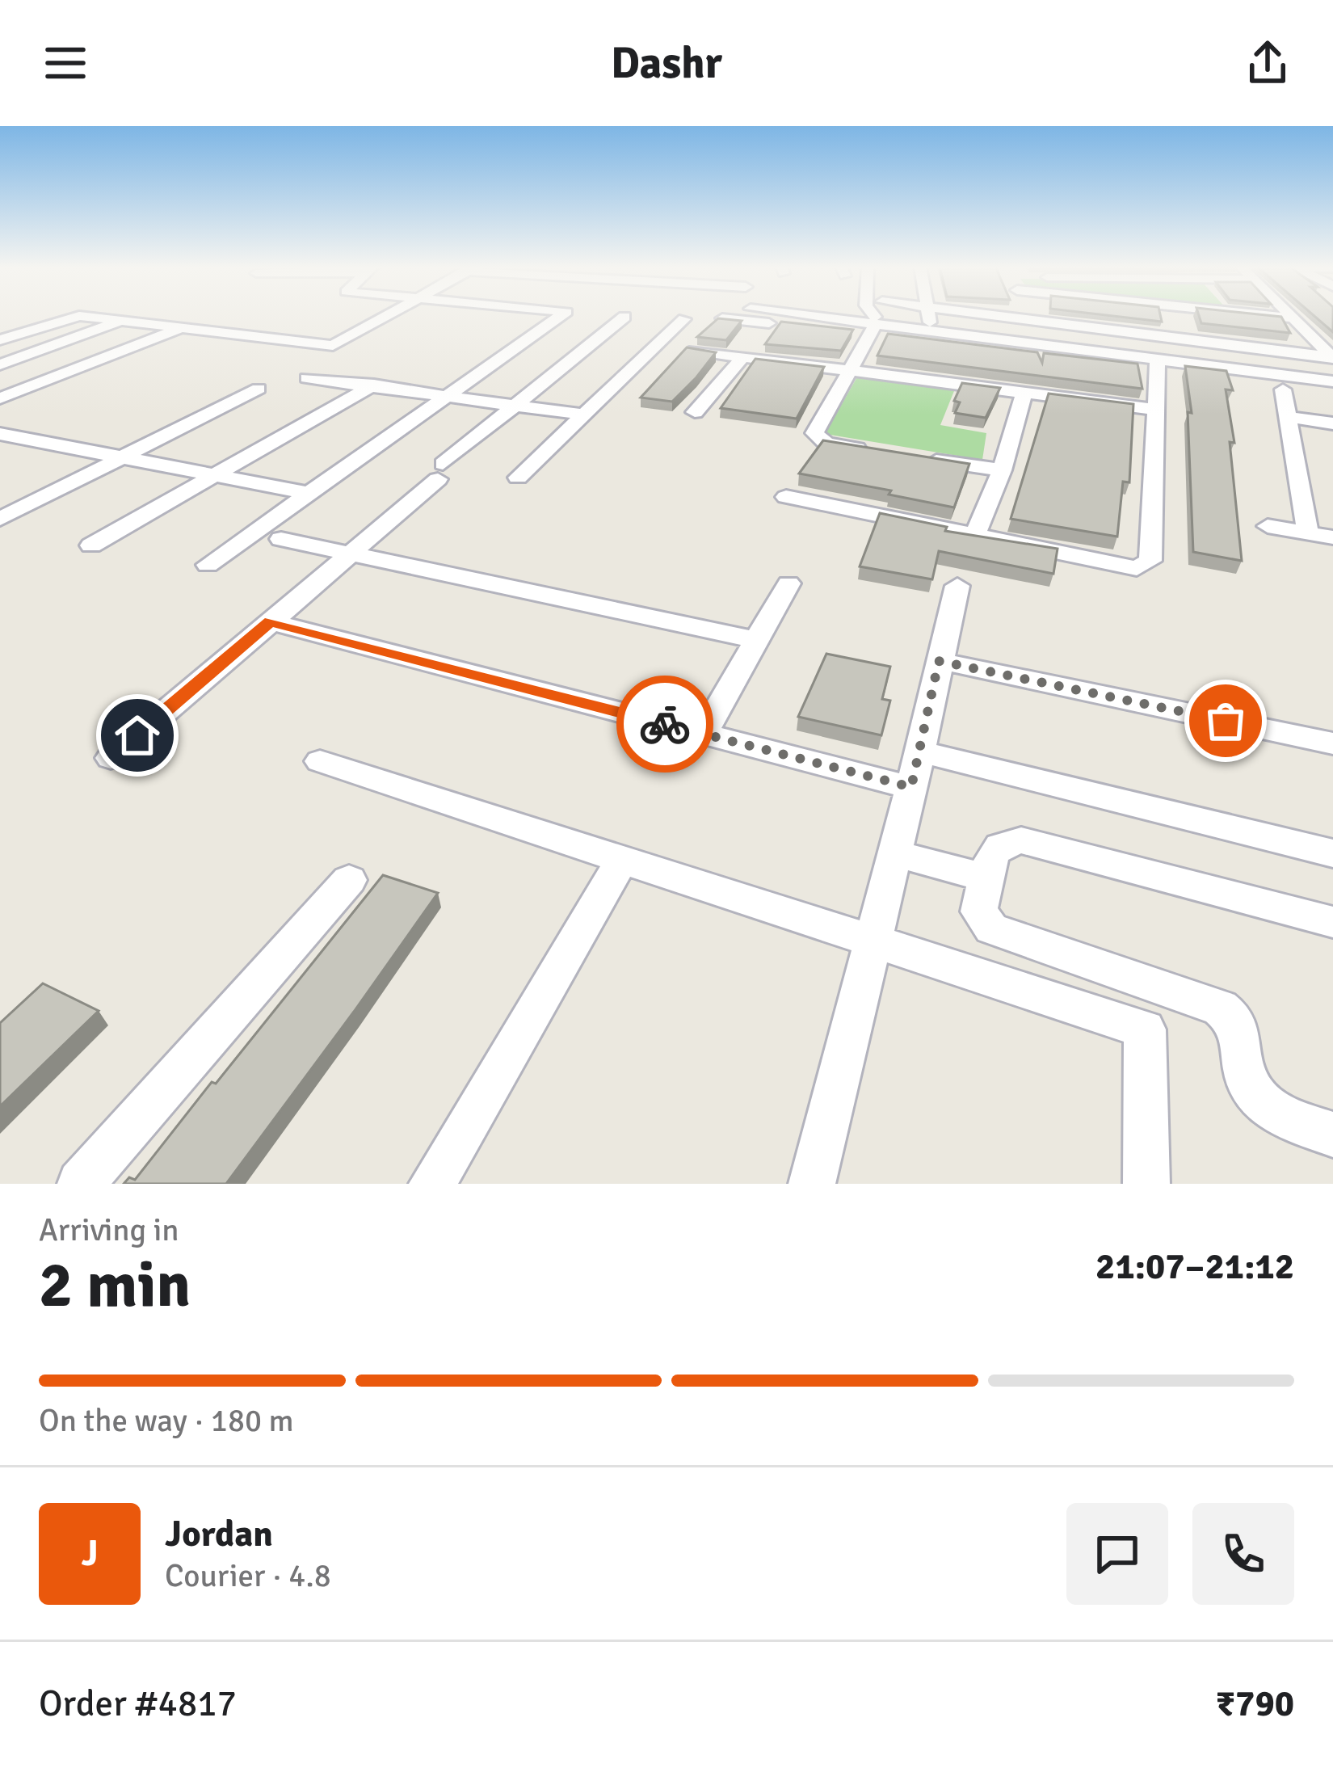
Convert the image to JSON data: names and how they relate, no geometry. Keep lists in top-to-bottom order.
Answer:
{
  "page": {
    "header": "Dashr",
    "heading": ["2 min", "Arriving in", "21:07–21:12"],
    "panel": [
      "Jordan",
      "Courier · 4.8",
      "Order #4817",
      "₹790"
    ],
    "bar": "On the way · 180 m",
    "round": "J"
  }
}
